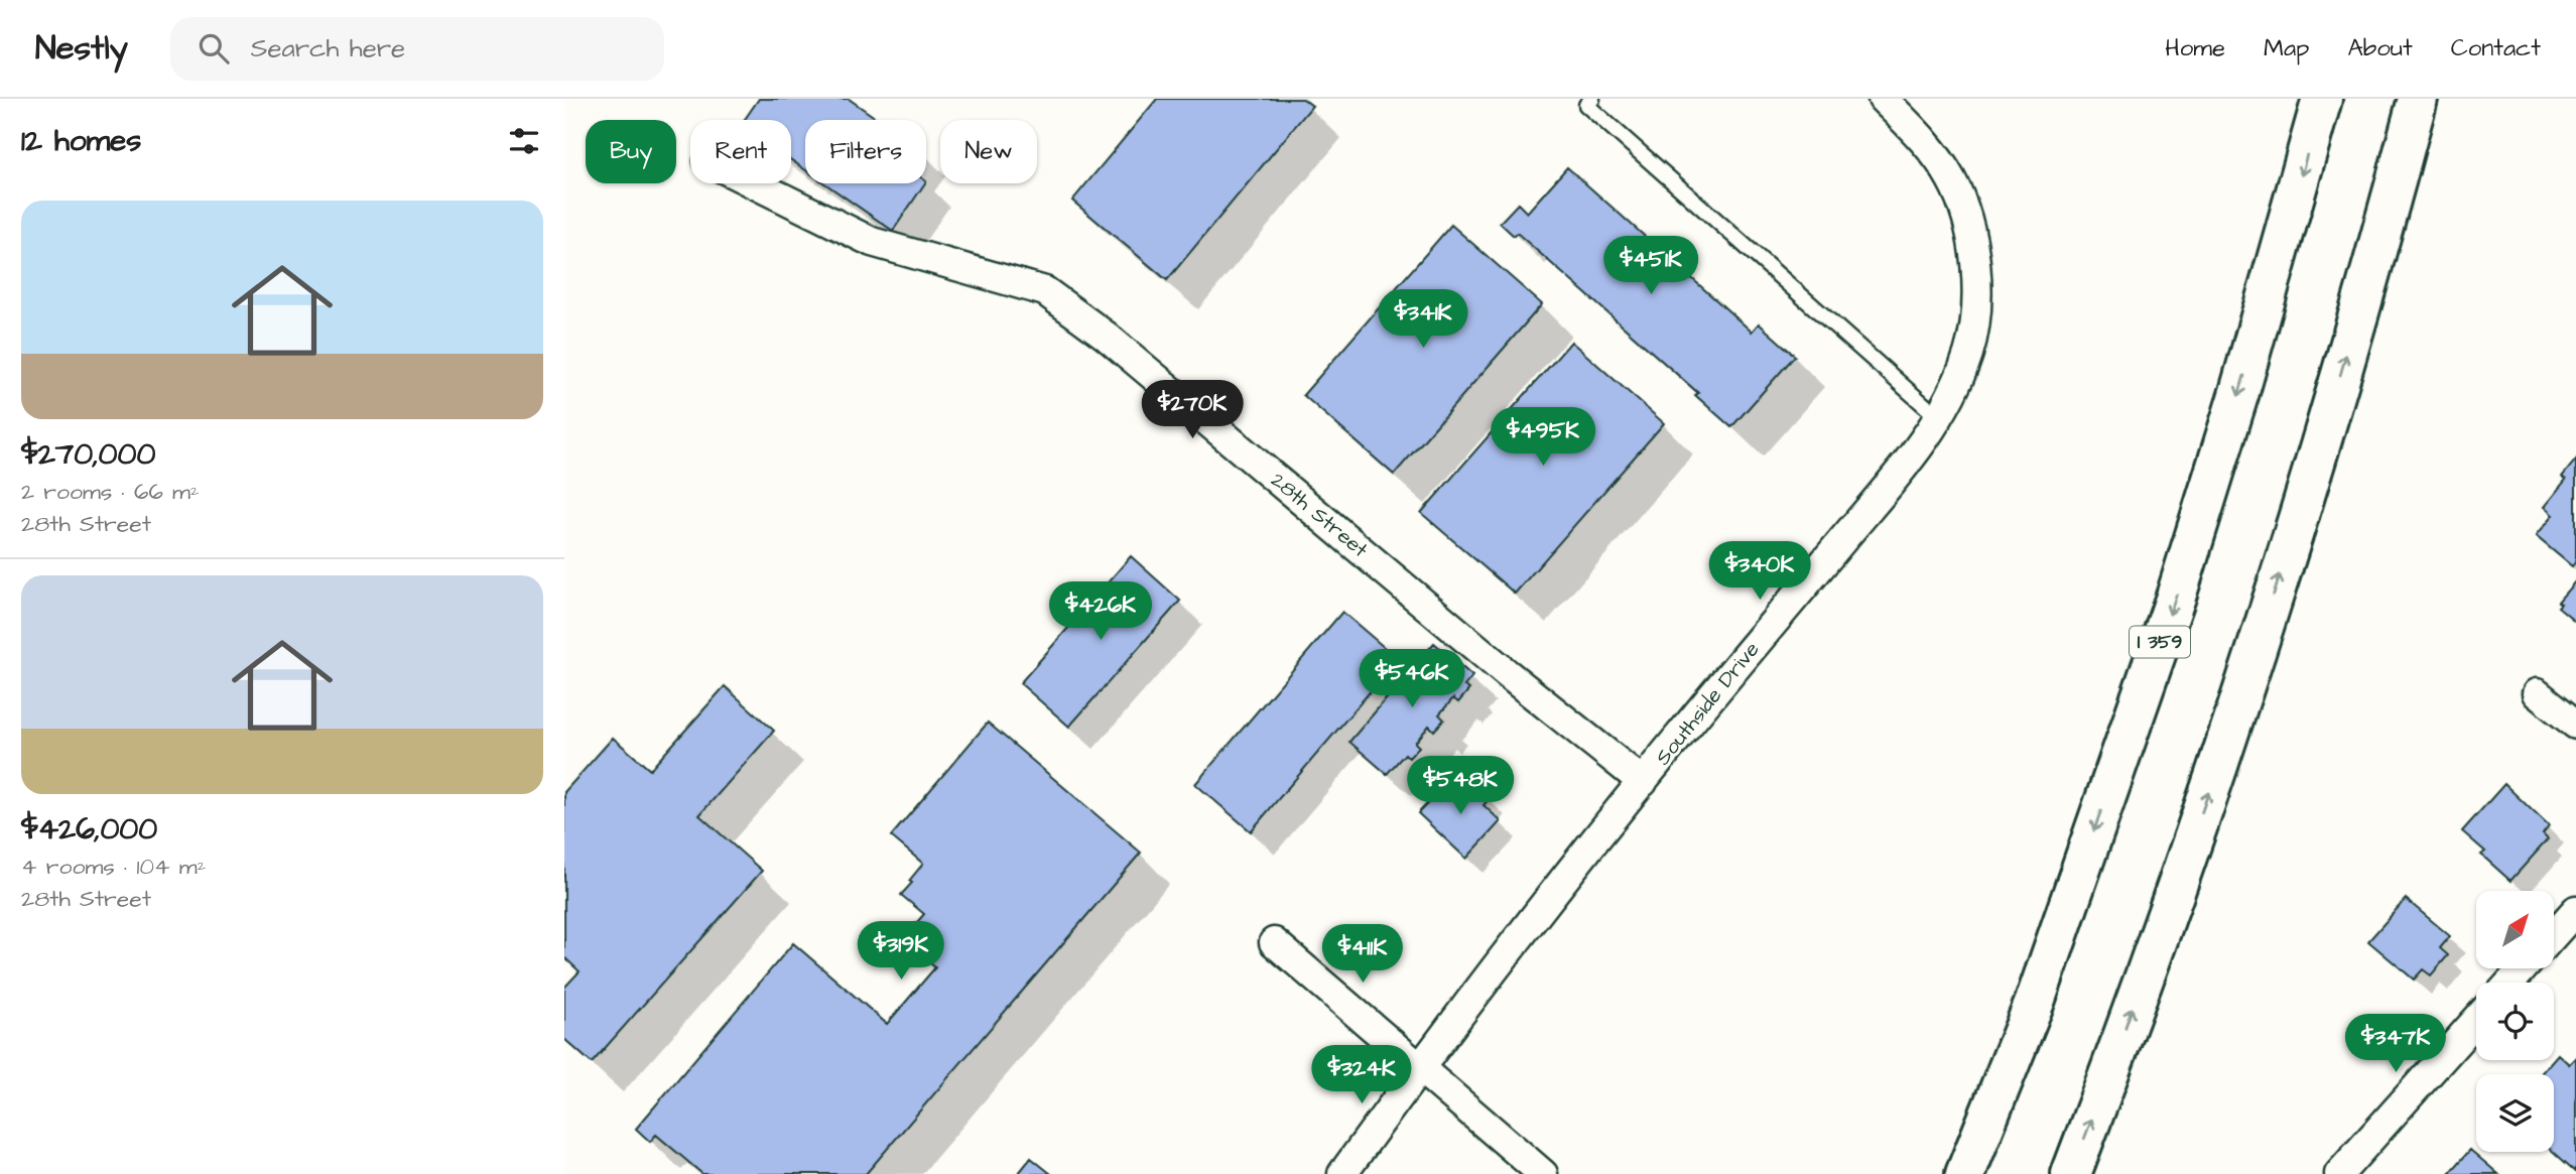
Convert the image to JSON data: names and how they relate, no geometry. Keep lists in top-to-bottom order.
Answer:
{
  "streets": {
    "highway": ["I 359"],
    "street": ["28th Street", "Southside Drive"]
  },
  "crossings": [
    ["28th Street", "Southside Drive"]
  ],
  "north": "top right",
  "page": {
    "header": "Nestly",
    "search": "Search here",
    "nav": [
      "Home",
      "Map",
      "About",
      "Contact"
    ],
    "heading": "12 homes",
    "chip": [
      "Buy",
      "Rent",
      "Filters",
      "New"
    ],
    "list": [
      {
        "name": "$270,000",
        "note": "2 rooms · 66 m² · 28th Street"
      },
      {
        "name": "$426,000",
        "note": "4 rooms · 104 m² · 28th Street"
      }
    ],
    "price": [
      "$451K",
      "$341K",
      "$270K",
      "$495K",
      "$340K",
      "$426K",
      "$546K",
      "$548K",
      "$319K",
      "$411K",
      "$347K",
      "$324K"
    ]
  }
}
